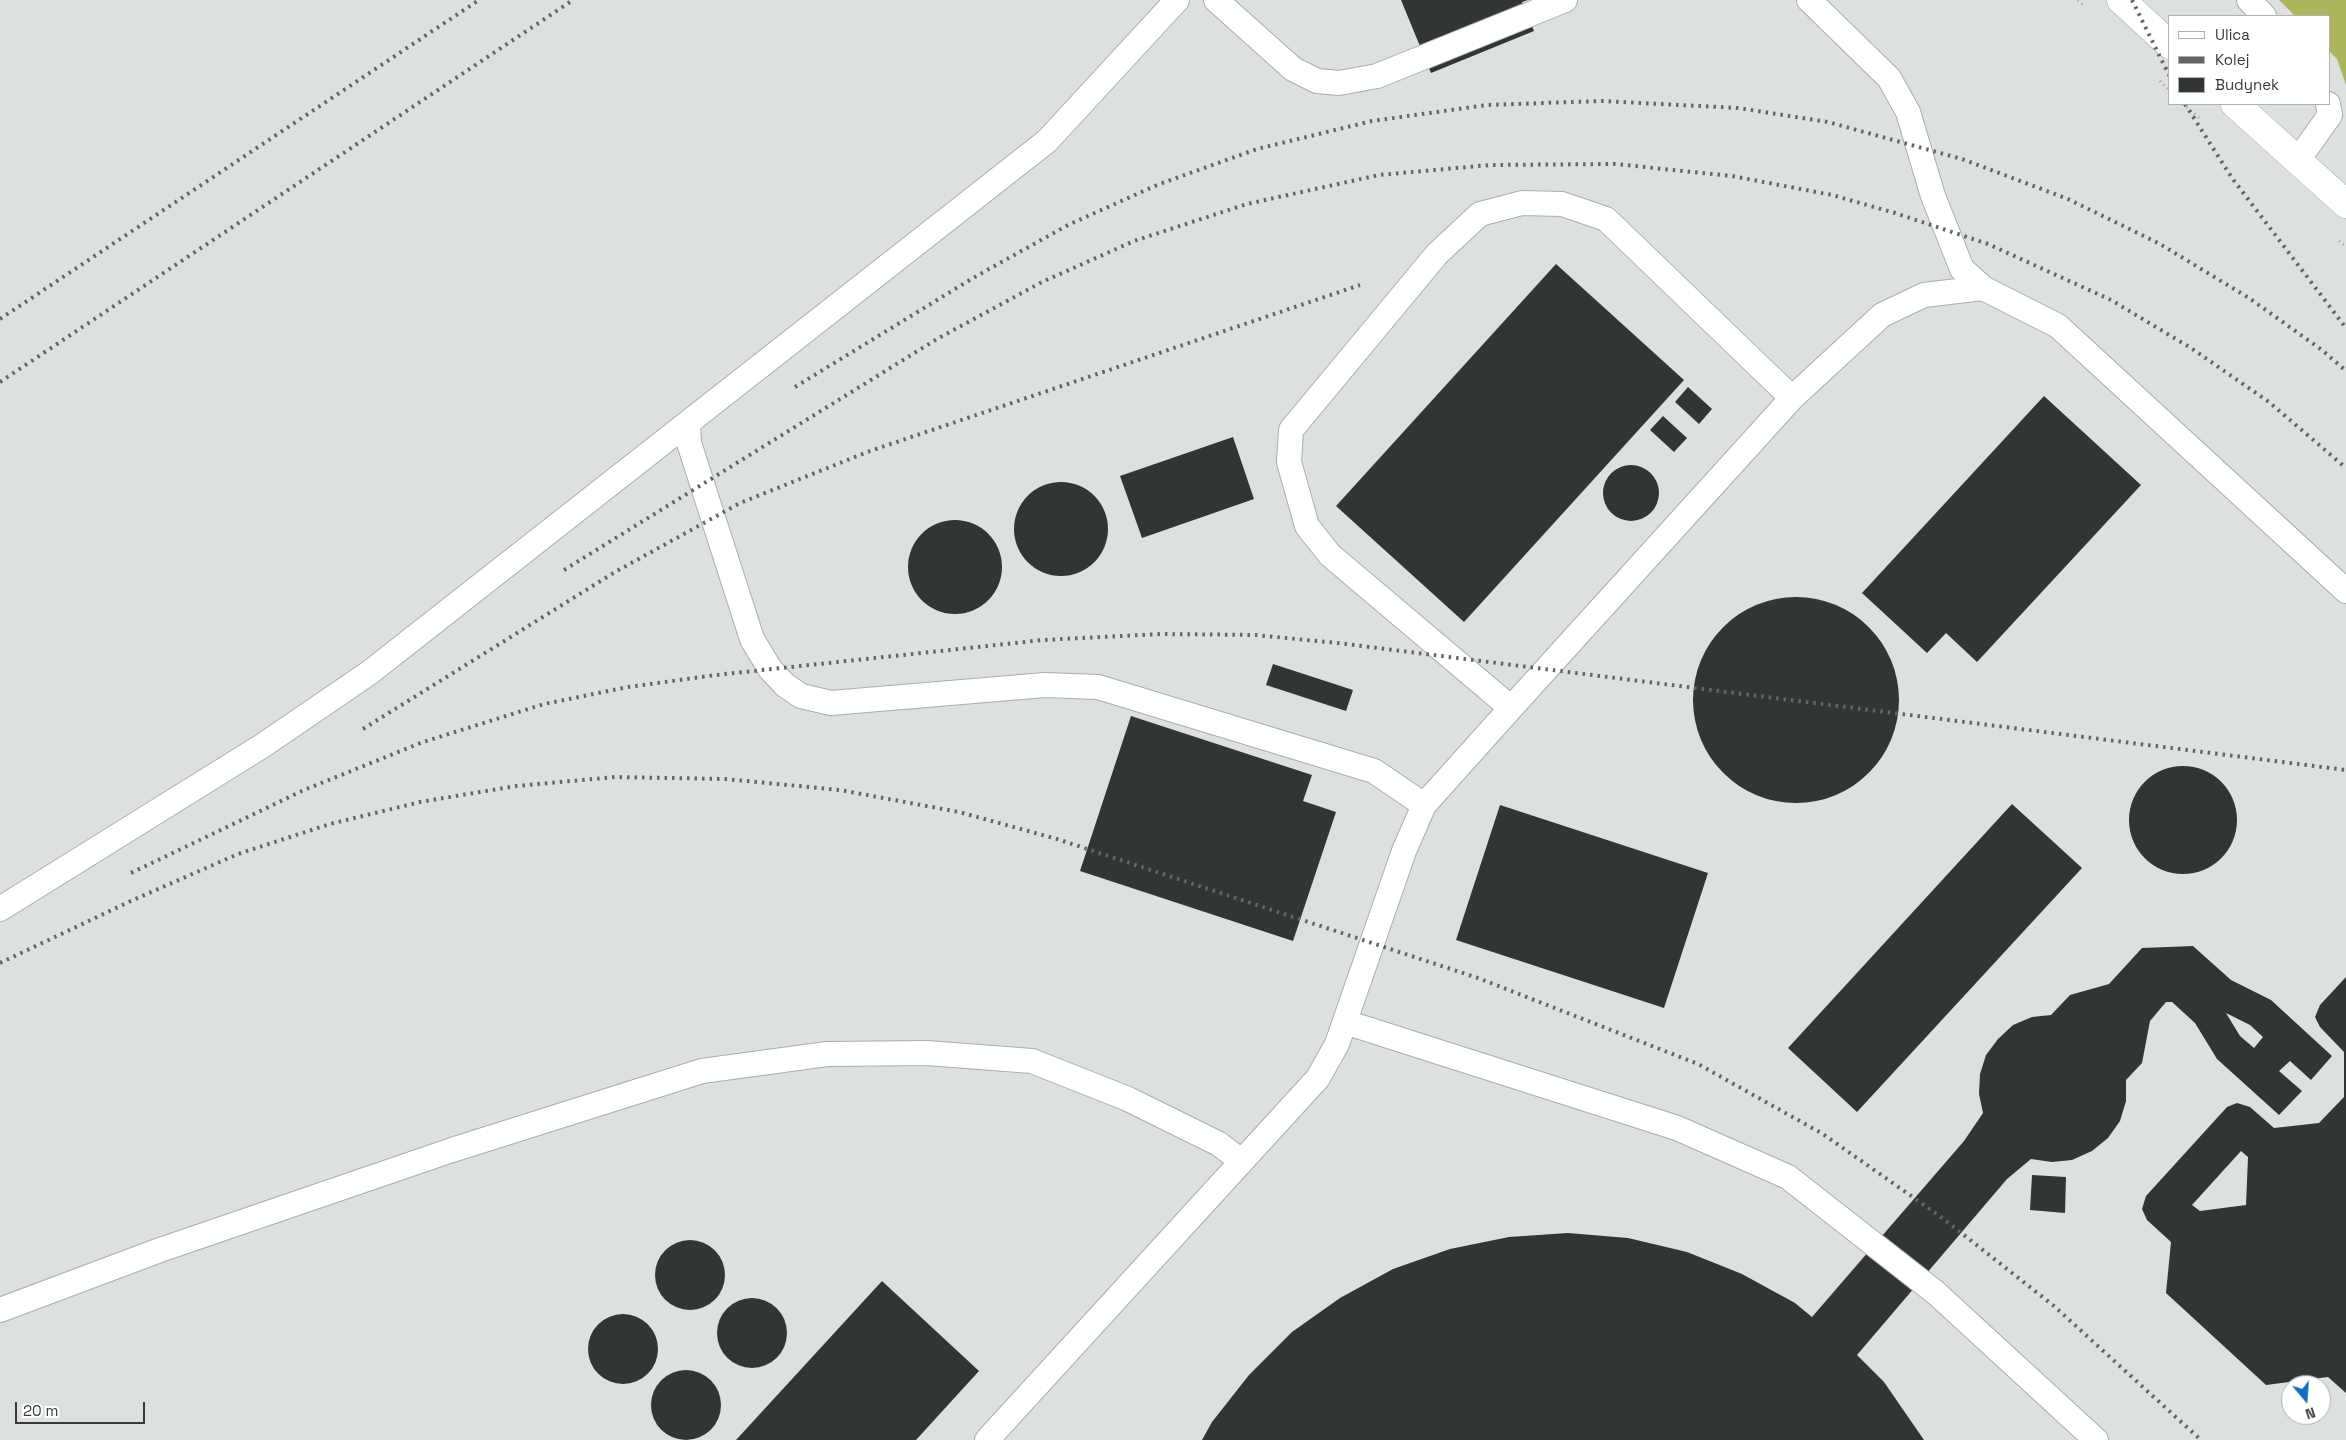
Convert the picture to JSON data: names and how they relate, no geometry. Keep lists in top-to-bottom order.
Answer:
{
  "legend": ["Ulica", "Kolej", "Budynek"],
  "scale_bar": "20 m",
  "north": "bottom"
}
